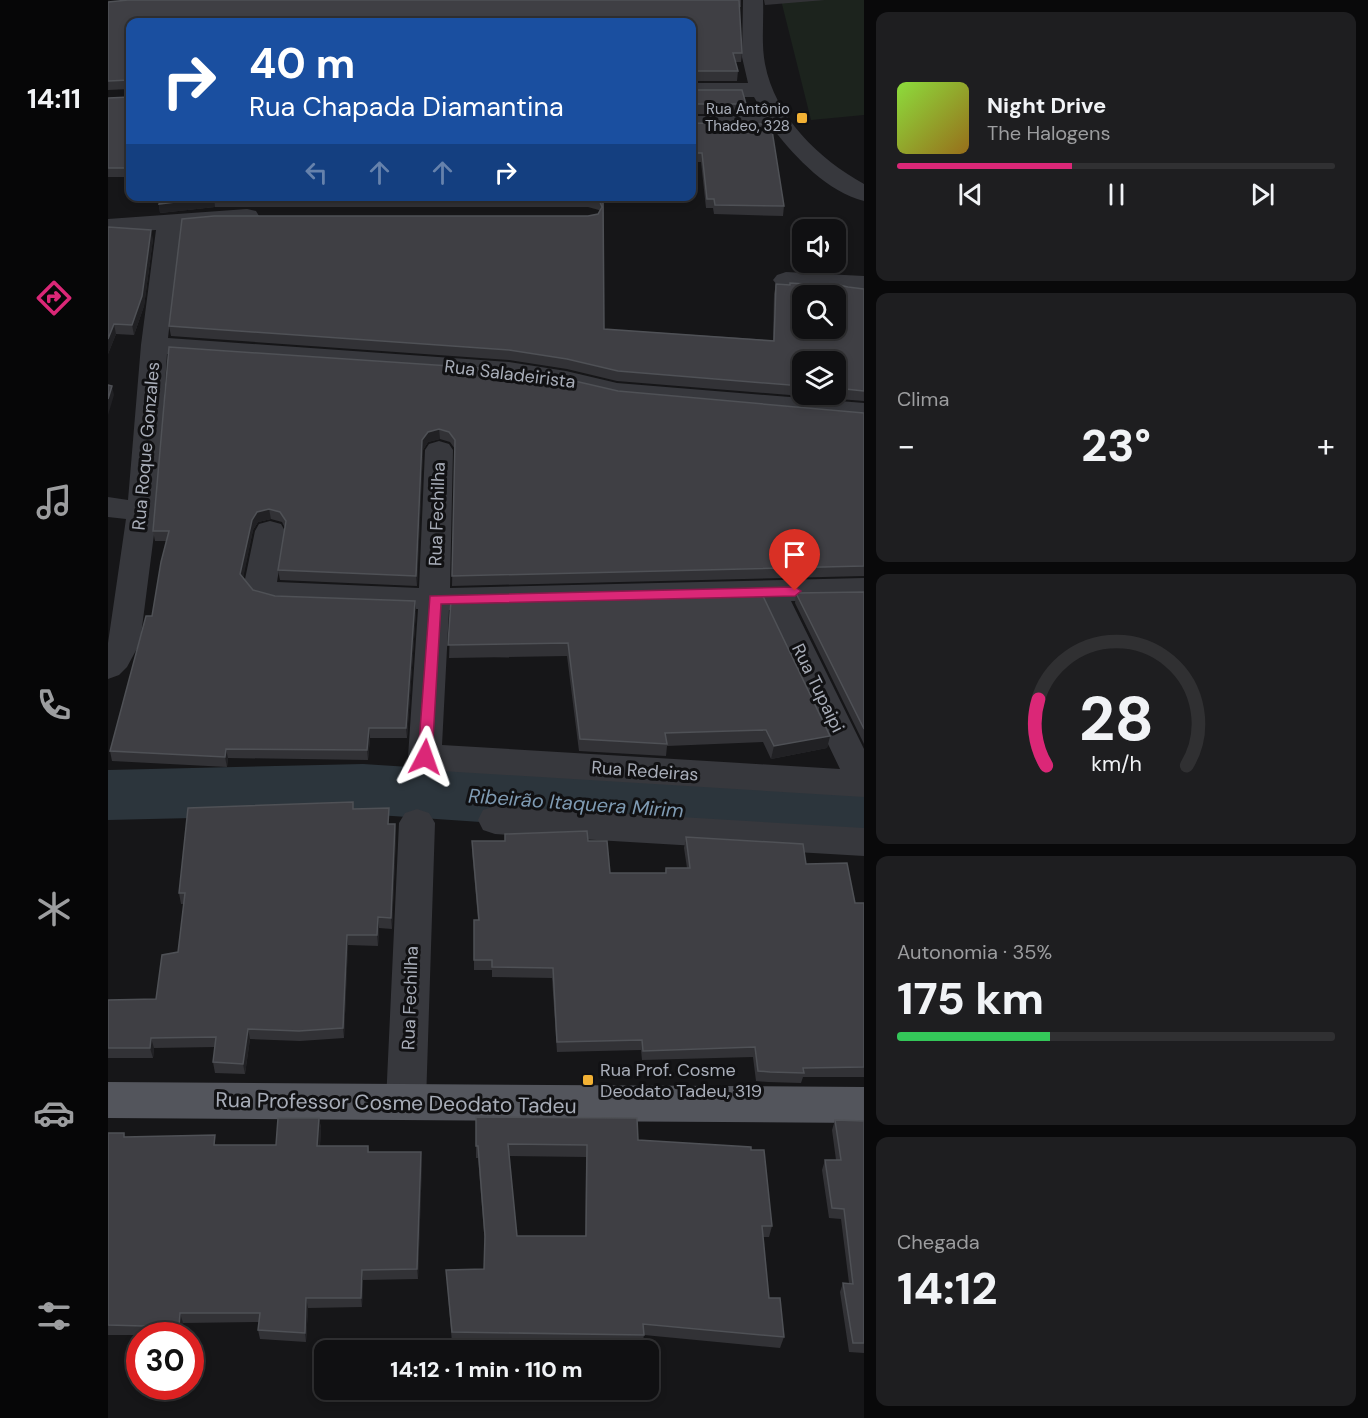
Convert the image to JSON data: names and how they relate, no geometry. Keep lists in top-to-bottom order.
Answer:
{
  "streets": {
    "main road": ["Rua Professor Cosme Deodato Tadeu"],
    "street": [
      "Rua Saladeirista",
      "Rua Roque Gonzales",
      "Rua Fechilha",
      "Rua Tupaipi",
      "Rua Redeiras"
    ]
  },
  "crossings": [
    ["Rua Saladeirista", "Rua Roque Gonzales"],
    ["Rua Fechilha", "Rua Redeiras"],
    ["Rua Fechilha", "Rua Professor Cosme Deodato Tadeu"],
    ["Rua Tupaipi", "Rua Redeiras"]
  ],
  "water": ["Ribeirão Itaquera Mirim"],
  "places": {
    "transit": ["Rua Antônio Thadeo, 328", "Rua Prof. Cosme Deodato Tadeu, 319"]
  },
  "page": {
    "tabs": "14:11",
    "turn": ["40 m", "Rua Chapada Diamantina"],
    "song": ["Night Drive", "The Halogens"],
    "tile": [
      "Clima",
      ["Autonomia · 35%", "175 km"],
      ["Chegada", "14:12"]
    ],
    "heat": ["−", "23°", "+"],
    "limit": "30",
    "trip": "14:12 · 1 min · 110 m",
    "gauge": ["28", "km/h"]
  }
}
